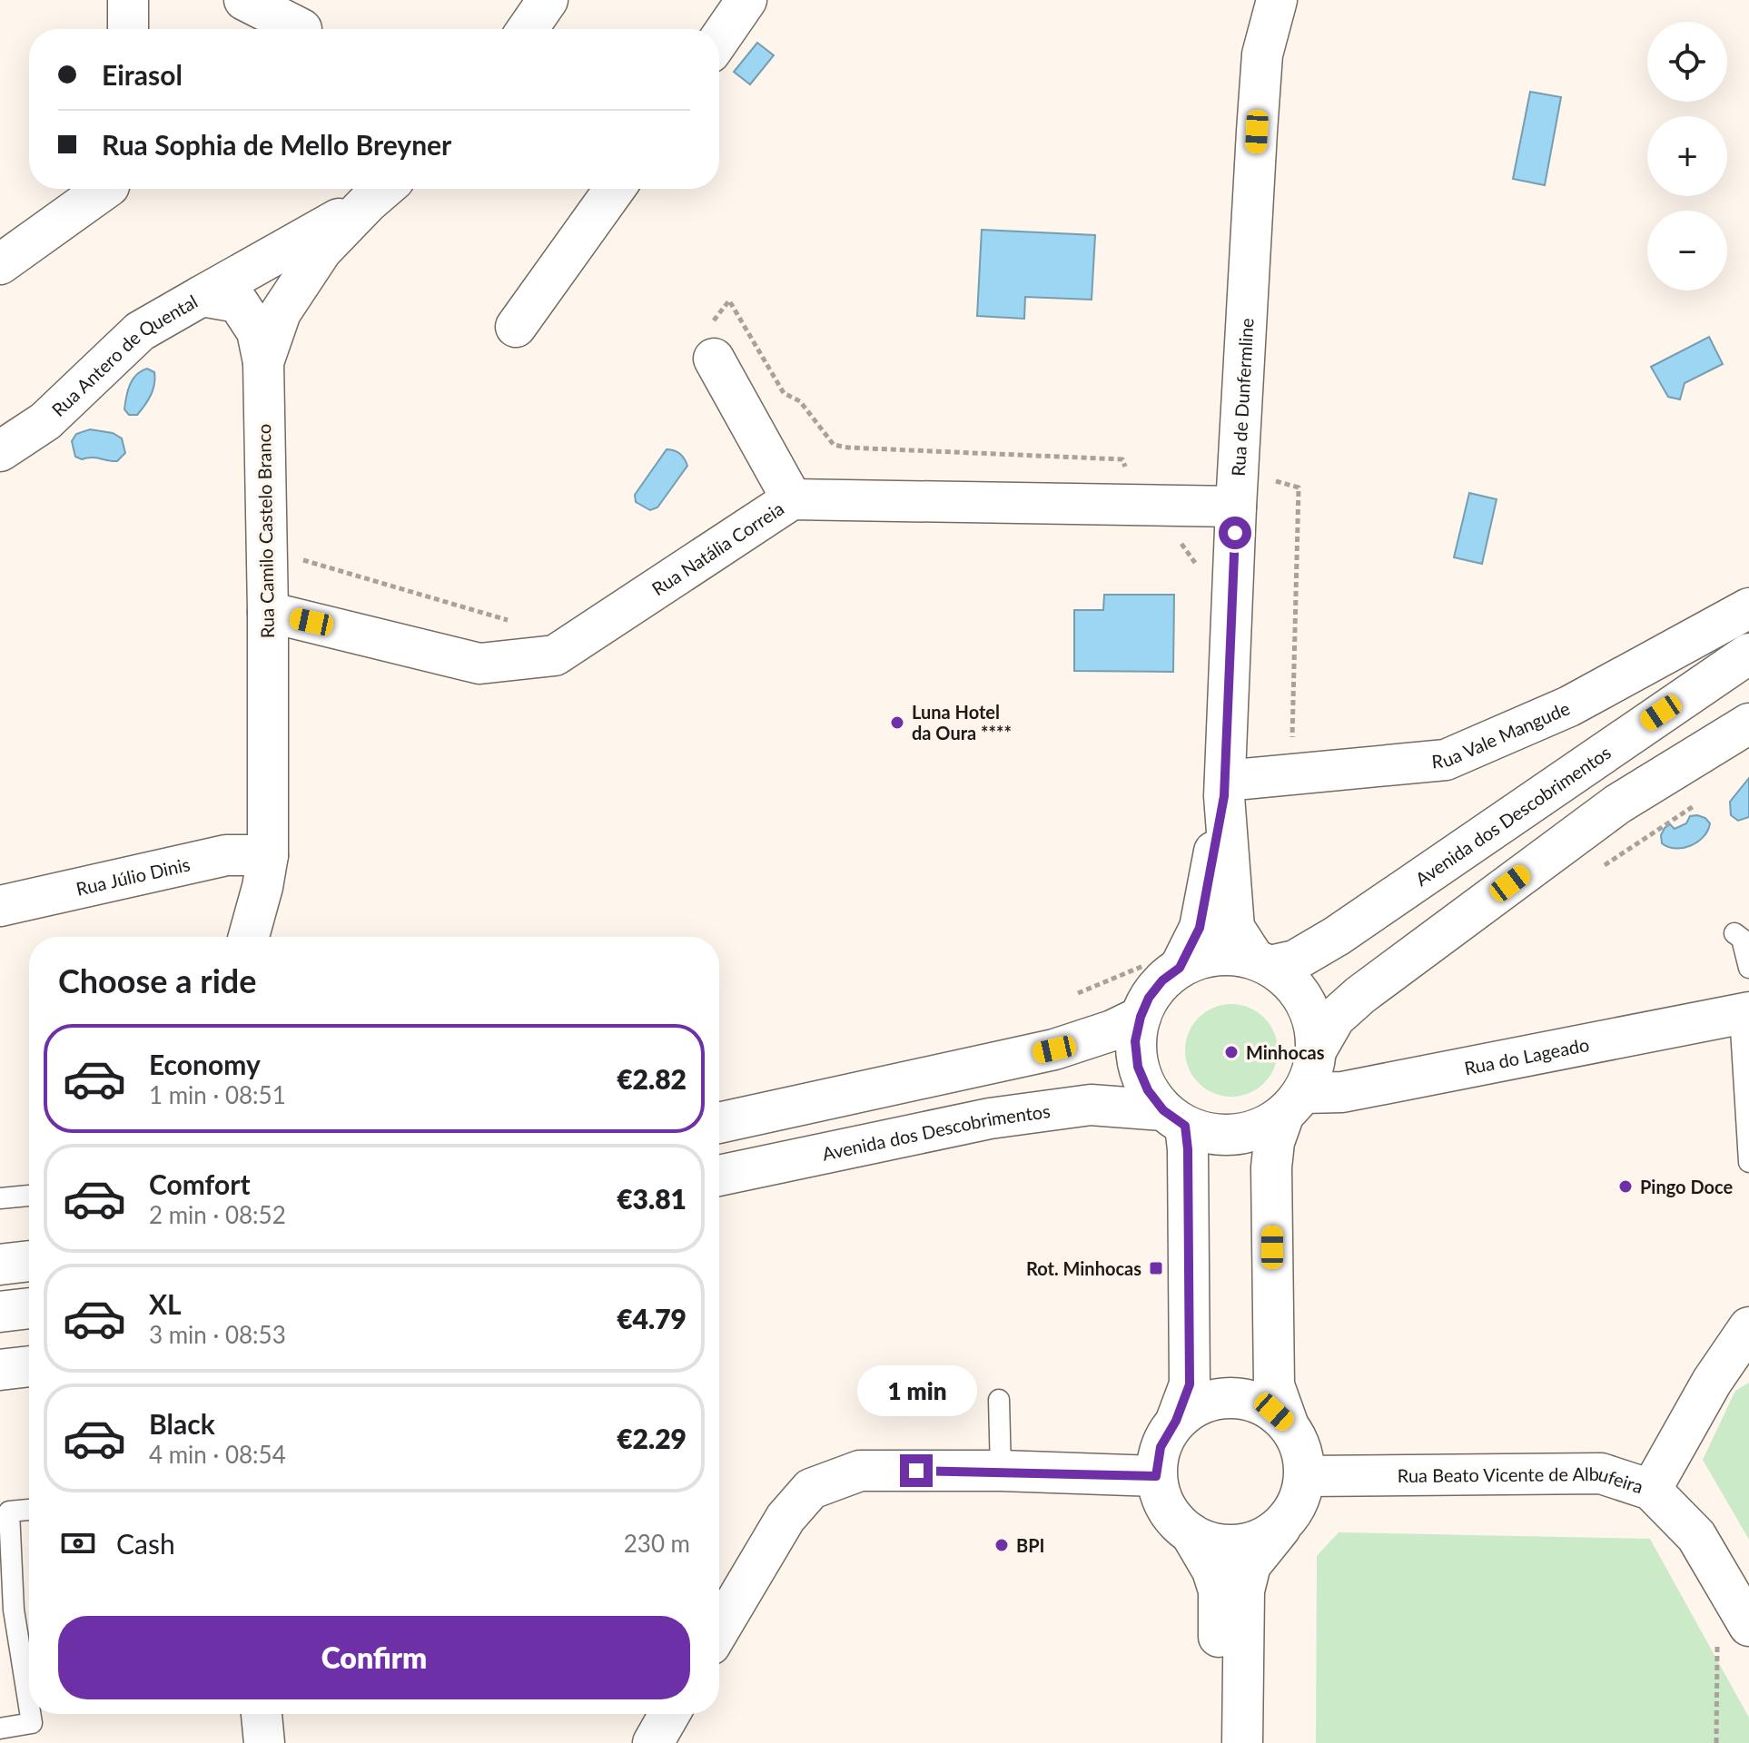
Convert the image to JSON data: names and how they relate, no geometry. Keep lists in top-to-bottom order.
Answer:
{
  "streets": {
    "street": [
      "Rua Antero de Quental",
      "Rua de Dunfermline",
      "Rua Camilo Castelo Branco",
      "Rua Natália Correia",
      "Rua Vale Mangude",
      "Avenida dos Descobrimentos",
      "Rua Júlio Dinis",
      "Rua do Lageado",
      "Rua Beato Vicente de Albufeira"
    ]
  },
  "crossings": [
    ["Rua Antero de Quental", "Rua Camilo Castelo Branco"],
    ["Rua de Dunfermline", "Rua Natália Correia"],
    ["Rua de Dunfermline", "Rua Vale Mangude"],
    ["Rua de Dunfermline", "Avenida dos Descobrimentos"],
    ["Rua de Dunfermline", "Rua do Lageado"],
    ["Rua Camilo Castelo Branco", "Rua Natália Correia"],
    ["Rua Camilo Castelo Branco", "Rua Júlio Dinis"],
    ["Avenida dos Descobrimentos", "Rua do Lageado"]
  ],
  "places": {
    "other": [
      "Luna Hotel da Oura ****",
      "Minhocas",
      "Pingo Doce",
      "BPI"
    ],
    "transit": ["Rot. Minhocas"]
  },
  "page": {
    "map_buttons": ["+", "−"],
    "banner": ["Eirasol", "Rua Sophia de Mello Breyner"],
    "heading": "Choose a ride",
    "list": [
      {
        "name": "Economy",
        "note": "1 min · 08:51",
        "value": "€2.82"
      },
      {
        "name": "Comfort",
        "note": "2 min · 08:52",
        "value": "€3.81"
      },
      {
        "name": "XL",
        "note": "3 min · 08:53",
        "value": "€4.79"
      },
      {
        "name": "Black",
        "note": "4 min · 08:54",
        "value": "€2.29"
      }
    ],
    "bubble": "1 min",
    "pay": ["Cash", "230 m"],
    "buttons": "Confirm"
  }
}
